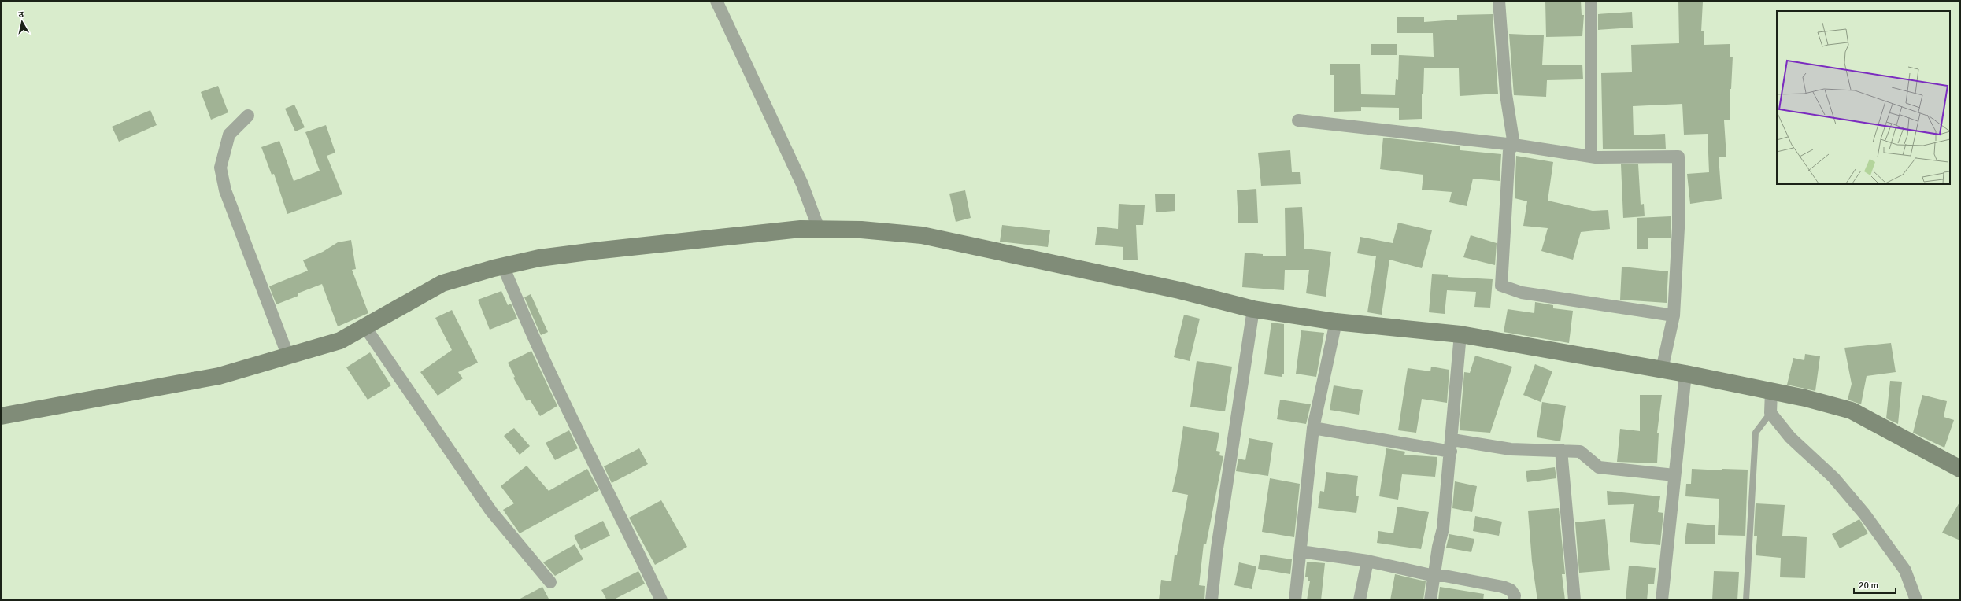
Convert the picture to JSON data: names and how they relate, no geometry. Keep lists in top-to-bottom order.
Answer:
{
  "scale_bar": "20 m",
  "north": "top"
}
